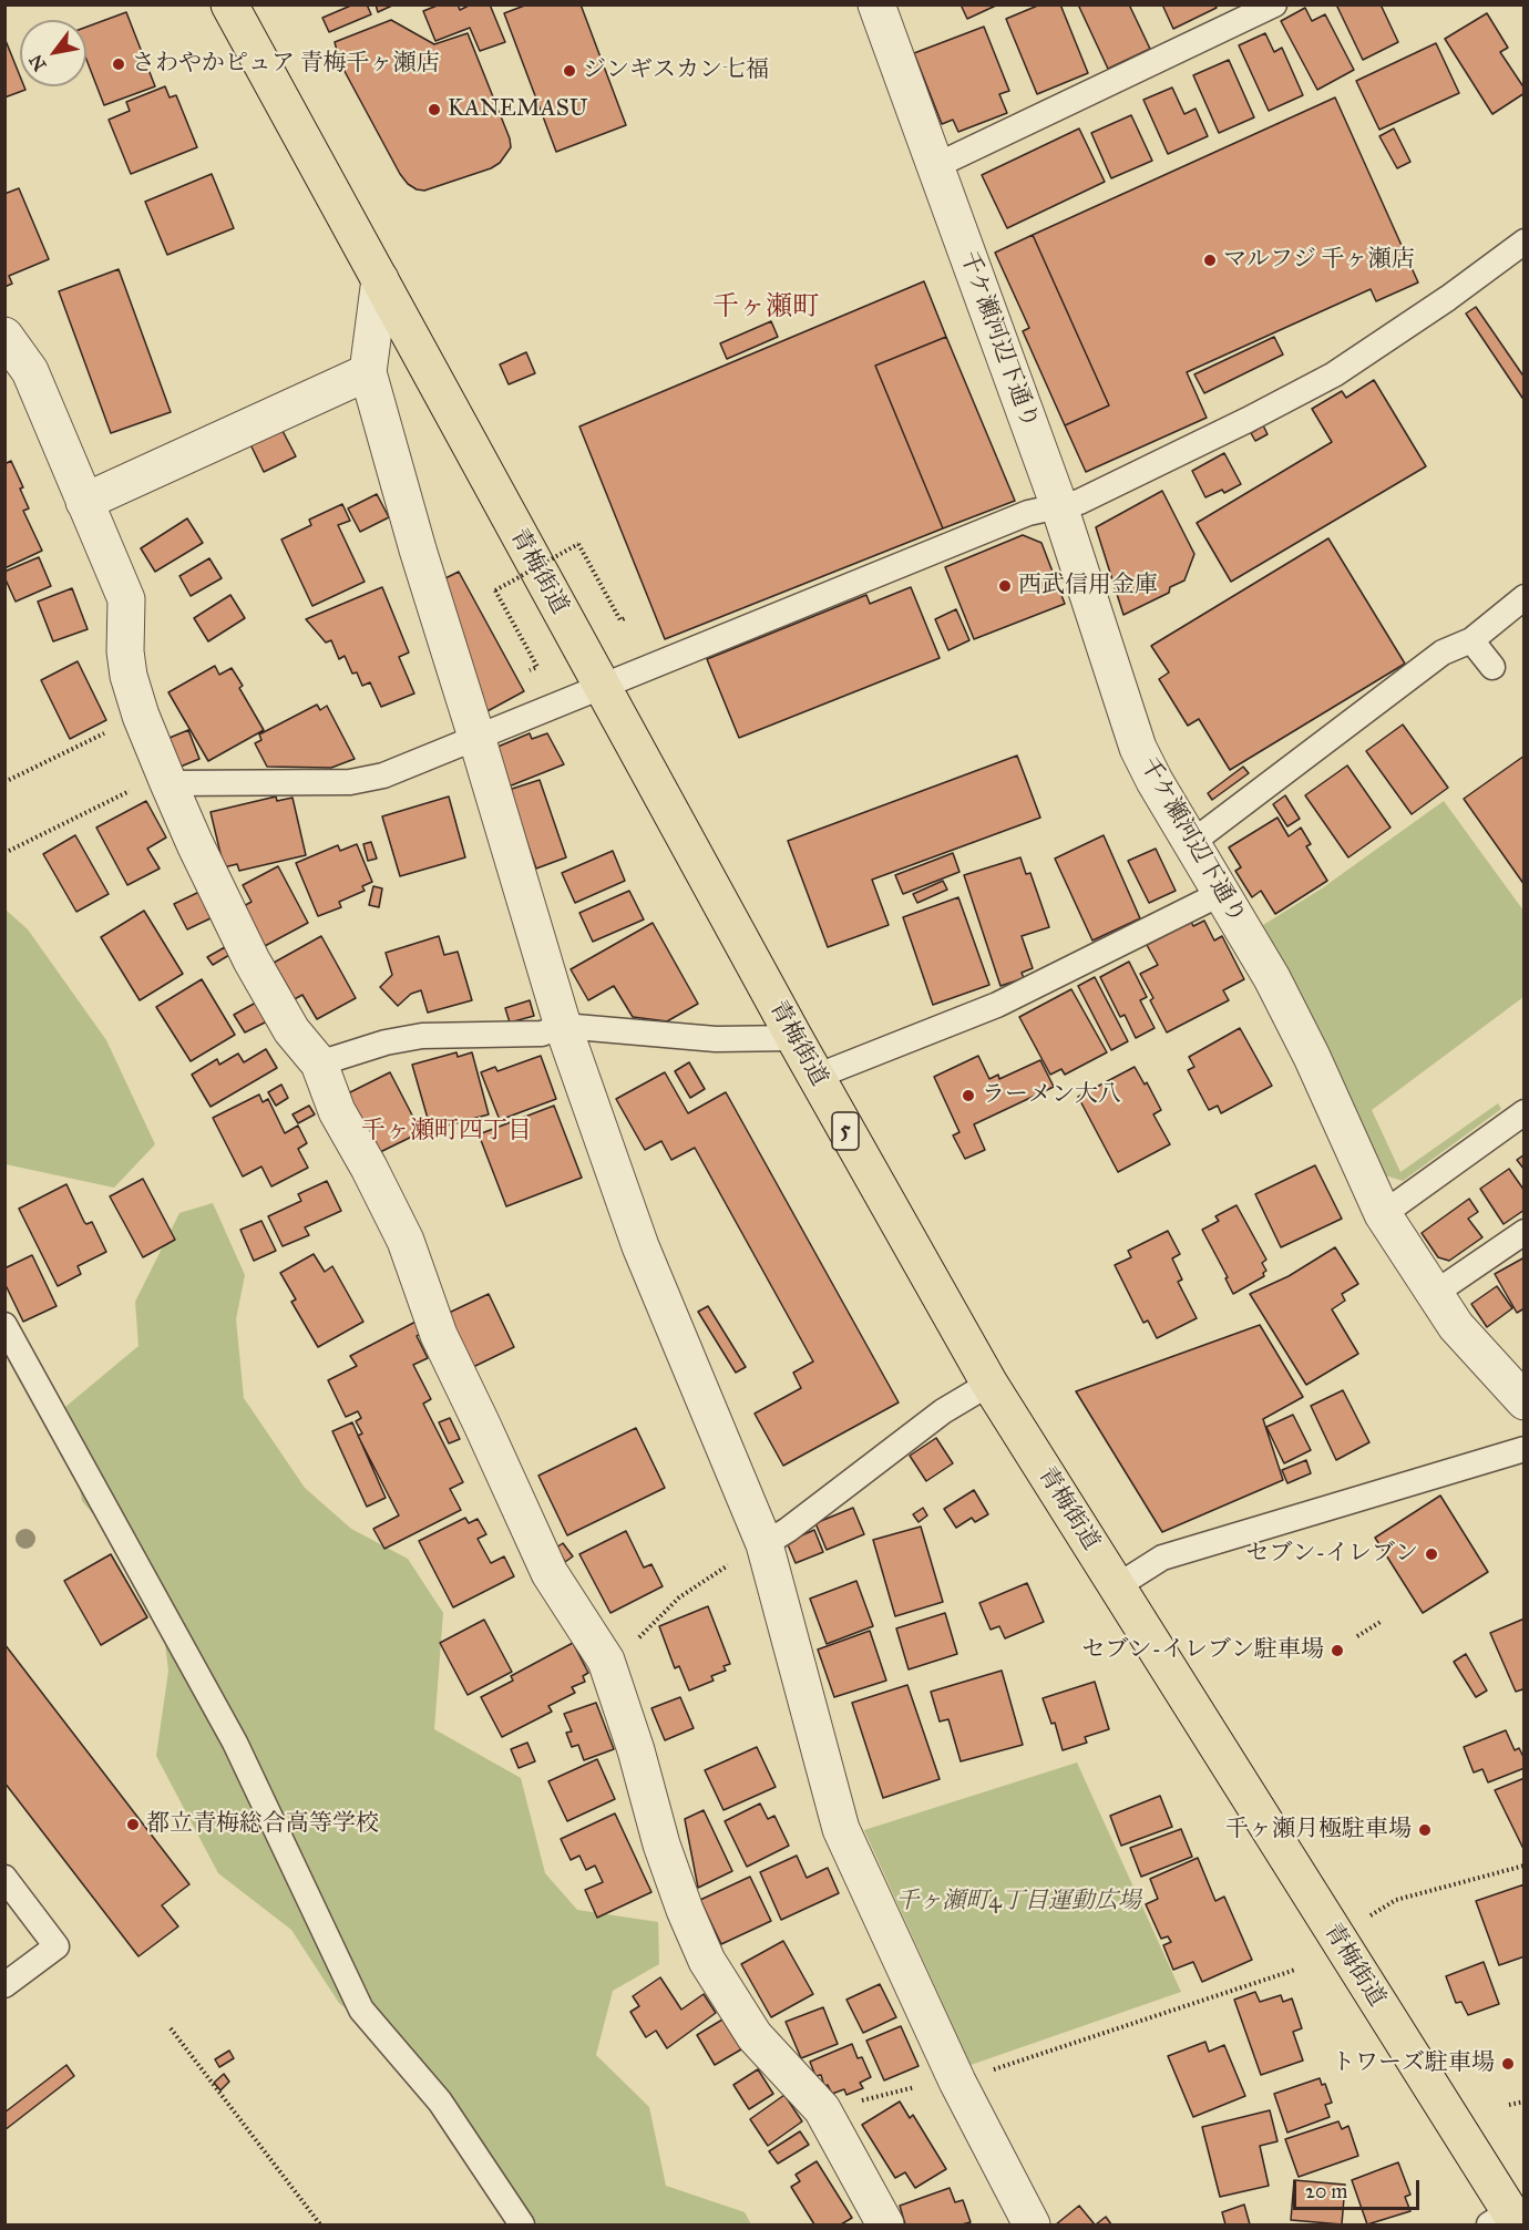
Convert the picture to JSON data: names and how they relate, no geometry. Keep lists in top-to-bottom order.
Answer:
{
  "streets": {
    "main road": ["青梅街道", "5"],
    "street": ["千ケ瀬河辺下通り"]
  },
  "districts": ["千ヶ瀬町", "千ヶ瀬町四丁目"],
  "parks": ["千ヶ瀬町4丁目運動広場"],
  "places": [
    "さわやかピュア 青梅千ヶ瀬店",
    "ジンギスカン七福",
    "KANEMASU",
    "マルフジ 千ヶ瀬店",
    "西武信用金庫",
    "ラーメン大八",
    "セブン-イレブン",
    "セブン-イレブン駐車場",
    "都立青梅総合高等学校",
    "千ヶ瀬月極駐車場",
    "トワーズ駐車場"
  ],
  "scale_bar": "20 m",
  "north": "bottom left"
}
